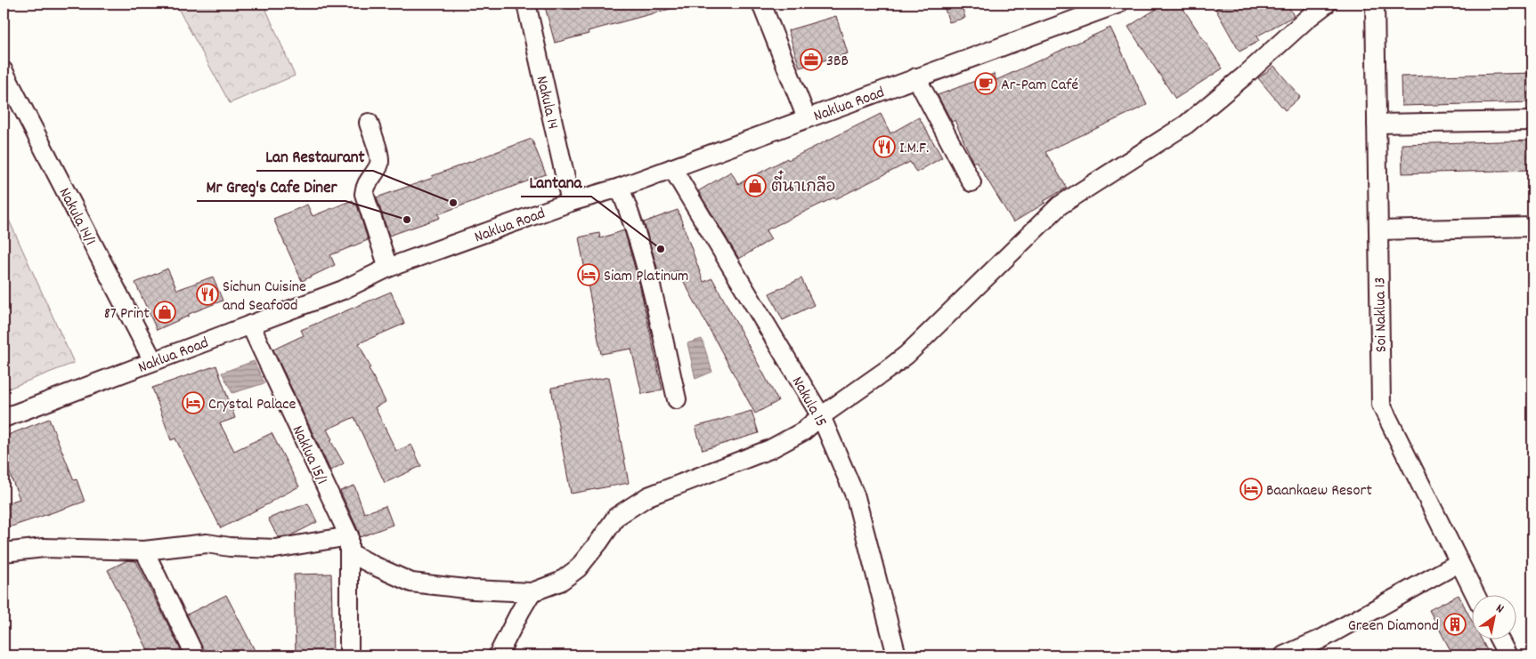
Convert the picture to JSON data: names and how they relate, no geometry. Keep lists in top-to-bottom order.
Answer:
{
  "streets": {
    "street": [
      "Nakula 14",
      "Naklua Road",
      "Nakula 14/1",
      "Soi Naklua 13",
      "Nakula 15",
      "Naklua 15/1"
    ]
  },
  "crossings": [
    ["Nakula 14", "Naklua Road"],
    ["Naklua Road", "Nakula 14/1"],
    ["Naklua Road", "Nakula 15"],
    ["Naklua Road", "Naklua 15/1"]
  ],
  "places": {
    "office": ["3BB"],
    "cafe": ["Ar-Pam Café"],
    "restaurant": ["I.M.F.", "Sichun Cuisine and Seafood"],
    "shop": ["ตี๋นาเกลือ", "87 Print"],
    "other": ["Lan Restaurant", "Mr Greg's Cafe Diner", "Lantana"],
    "hotel": ["Siam Platinum", "Crystal Palace", "Baankaew Resort"],
    "building": ["Green Diamond"]
  },
  "north": "top right"
}
